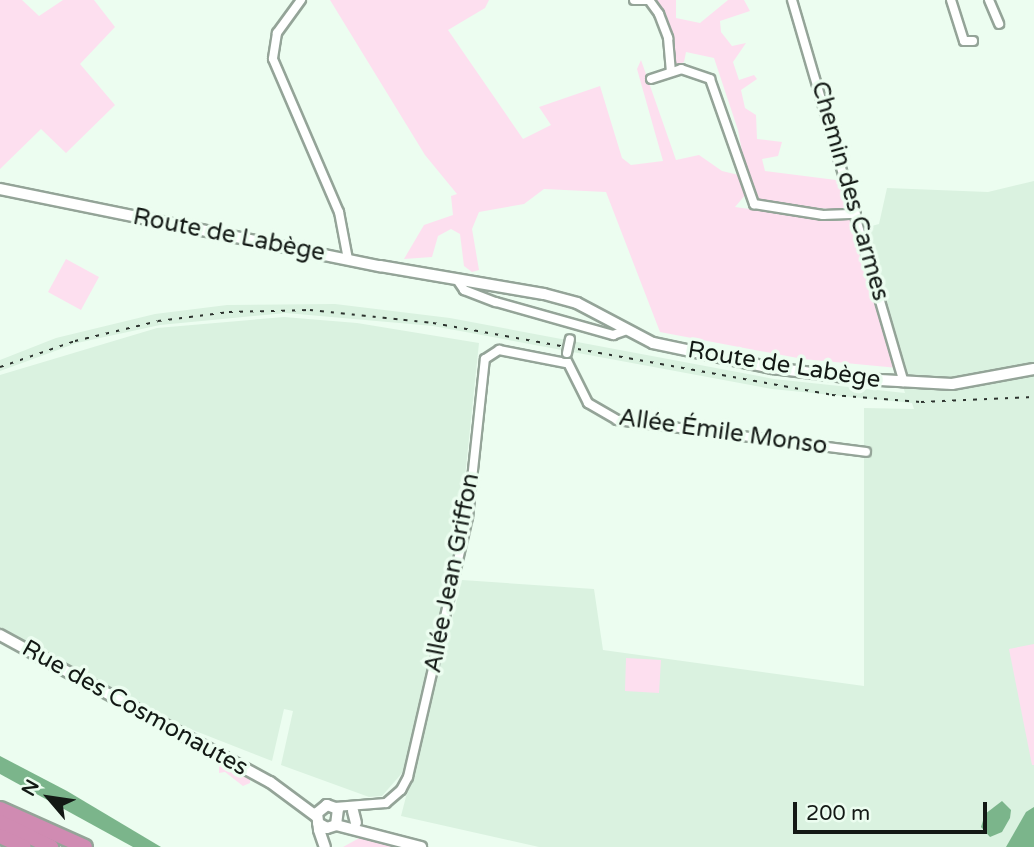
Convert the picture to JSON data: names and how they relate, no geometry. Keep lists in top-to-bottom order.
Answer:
{
  "streets": {
    "main road": ["Route de Labège", "Rue des Cosmonautes"],
    "street": ["Chemin des Carmes", "Allée Émile Monso", "Allée Jean Griffon"]
  },
  "crossings": [
    ["Chemin des Carmes", "Route de Labège"],
    ["Allée Émile Monso", "Allée Jean Griffon"],
    ["Allée Jean Griffon", "Rue des Cosmonautes"]
  ],
  "scale_bar": "200 m",
  "north": "top left"
}
